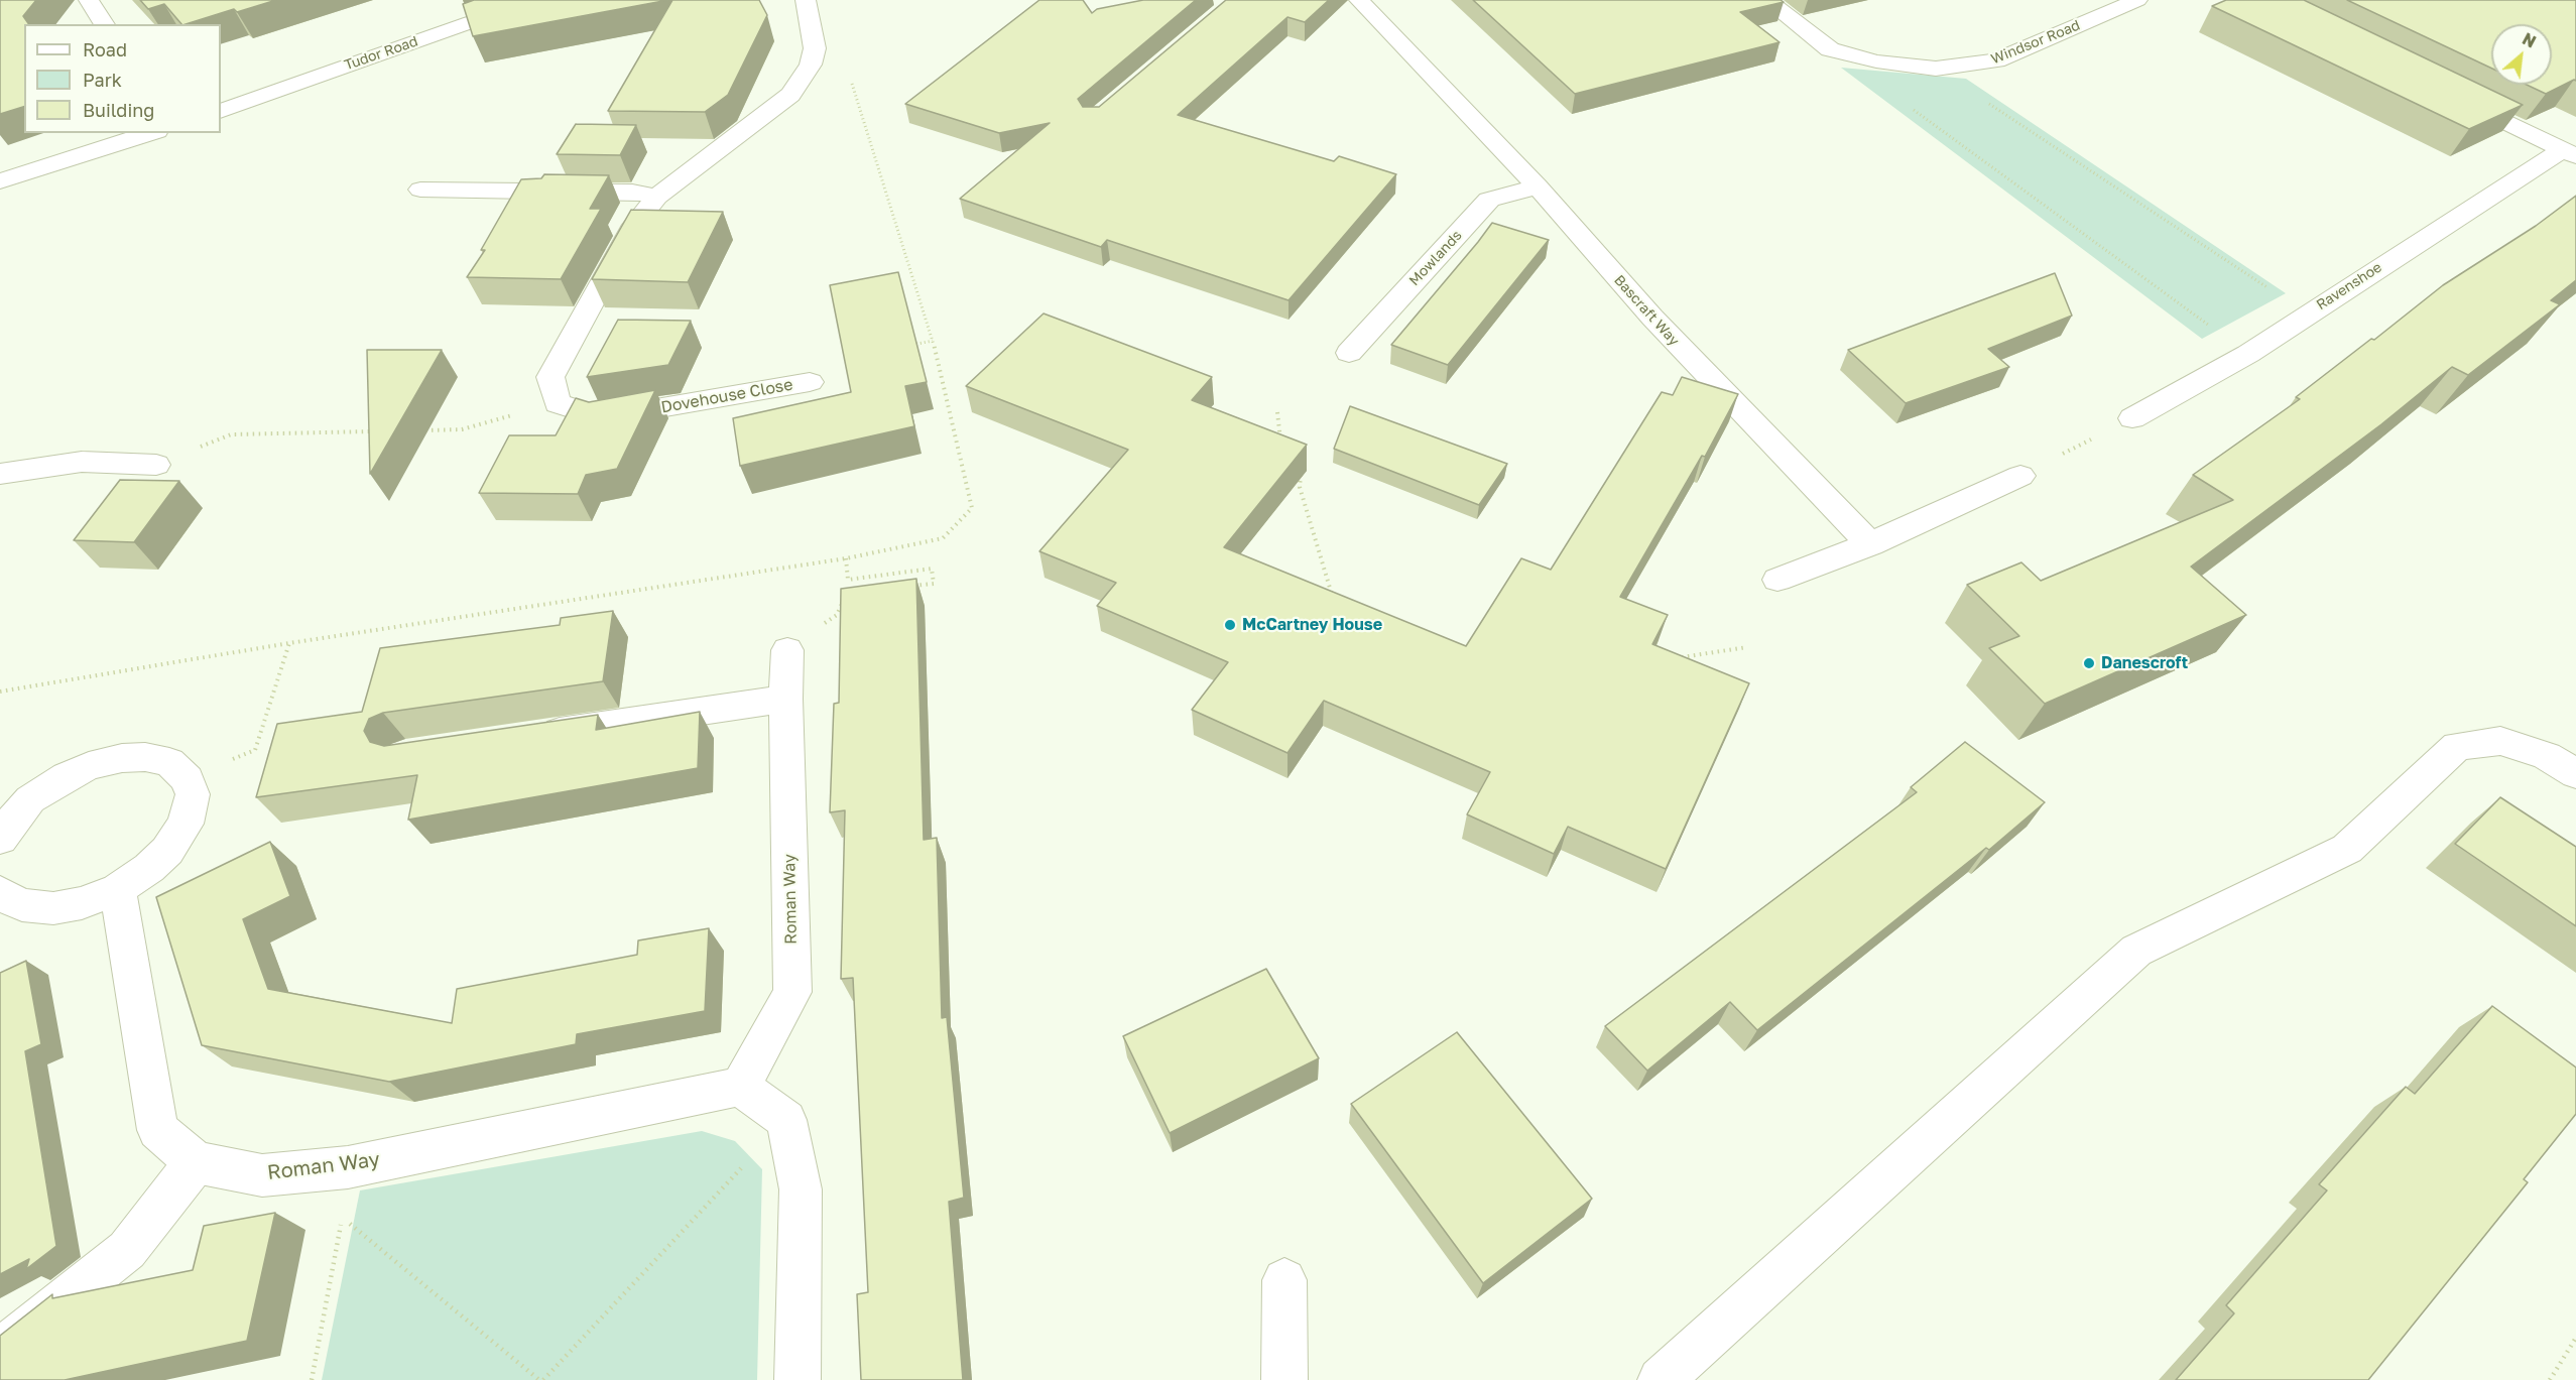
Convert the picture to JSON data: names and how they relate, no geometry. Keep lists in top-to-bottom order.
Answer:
{
  "streets": {
    "street": [
      "Windsor Road",
      "Tudor Road",
      "Mowlands",
      "Ravenshoe",
      "Bascraft Way",
      "Dovehouse Close",
      "Roman Way"
    ]
  },
  "crossings": [
    ["Mowlands", "Bascraft Way"]
  ],
  "places": ["McCartney House", "Danescroft"],
  "legend": ["Road", "Park", "Building"],
  "north": "top right"
}
